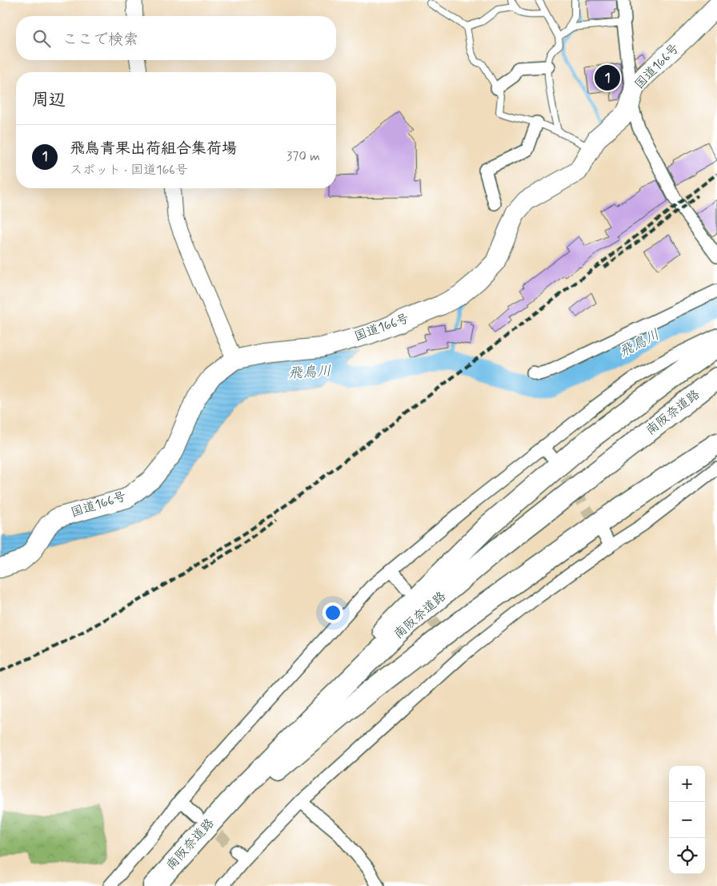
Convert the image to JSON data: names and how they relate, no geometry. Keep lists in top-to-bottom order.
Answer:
{
  "streets": {
    "highway": ["国道166号", "南阪奈道路"]
  },
  "water": ["飛鳥川"],
  "page": {
    "search": "ここで検索",
    "pins": "1",
    "heading": "周辺",
    "list": [
      {
        "mark": "1",
        "name": "飛鳥青果出荷組合集荷場",
        "note": "スポット · 国道166号",
        "value": "370 m"
      }
    ],
    "map_buttons": ["+", "−"]
  }
}
